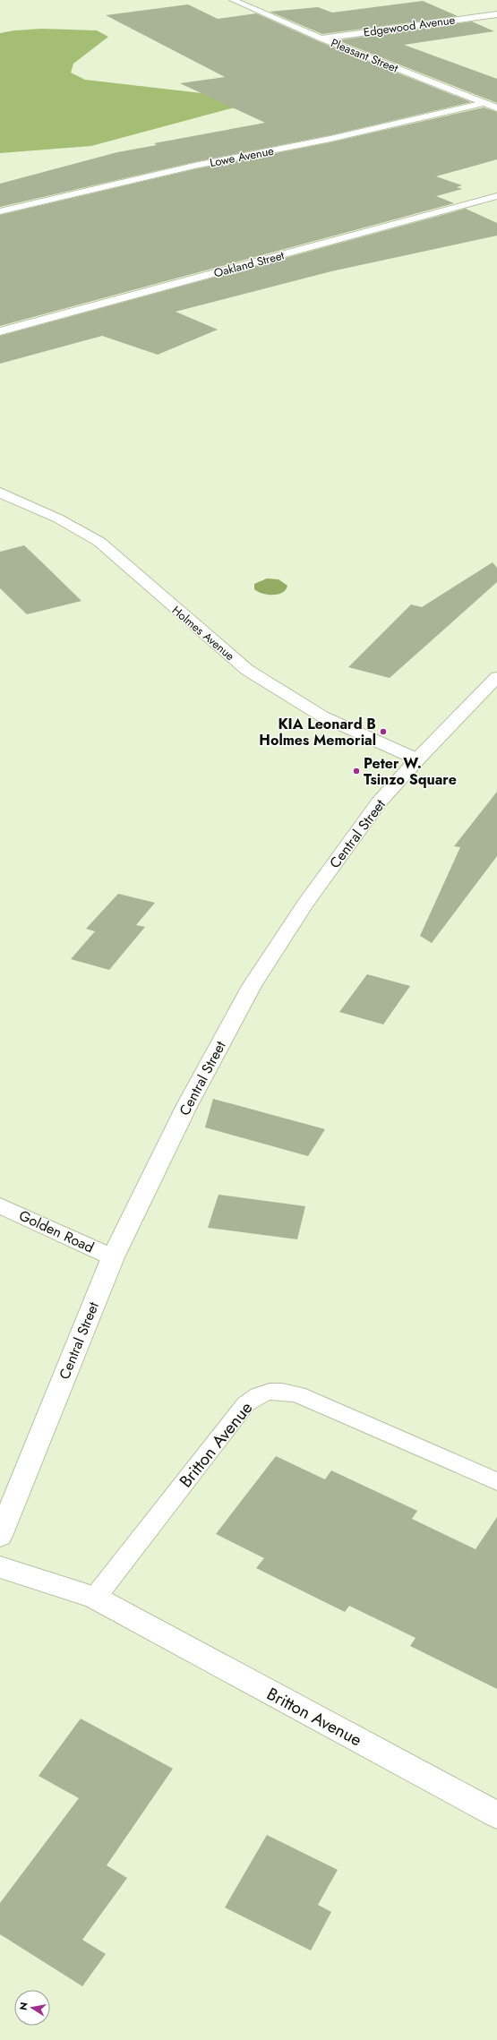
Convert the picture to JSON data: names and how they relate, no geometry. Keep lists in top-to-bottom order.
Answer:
{
  "streets": {
    "street": [
      "Edgewood Avenue",
      "Pleasant Street",
      "Lowe Avenue",
      "Oakland Street",
      "Holmes Avenue",
      "Central Street",
      "Golden Road",
      "Britton Avenue"
    ]
  },
  "crossings": [
    ["Edgewood Avenue", "Pleasant Street"],
    ["Pleasant Street", "Lowe Avenue"],
    ["Holmes Avenue", "Central Street"],
    ["Central Street", "Golden Road"]
  ],
  "places": ["KIA Leonard B Holmes Memorial", "Peter W. Tsinzo Square"],
  "north": "left"
}
